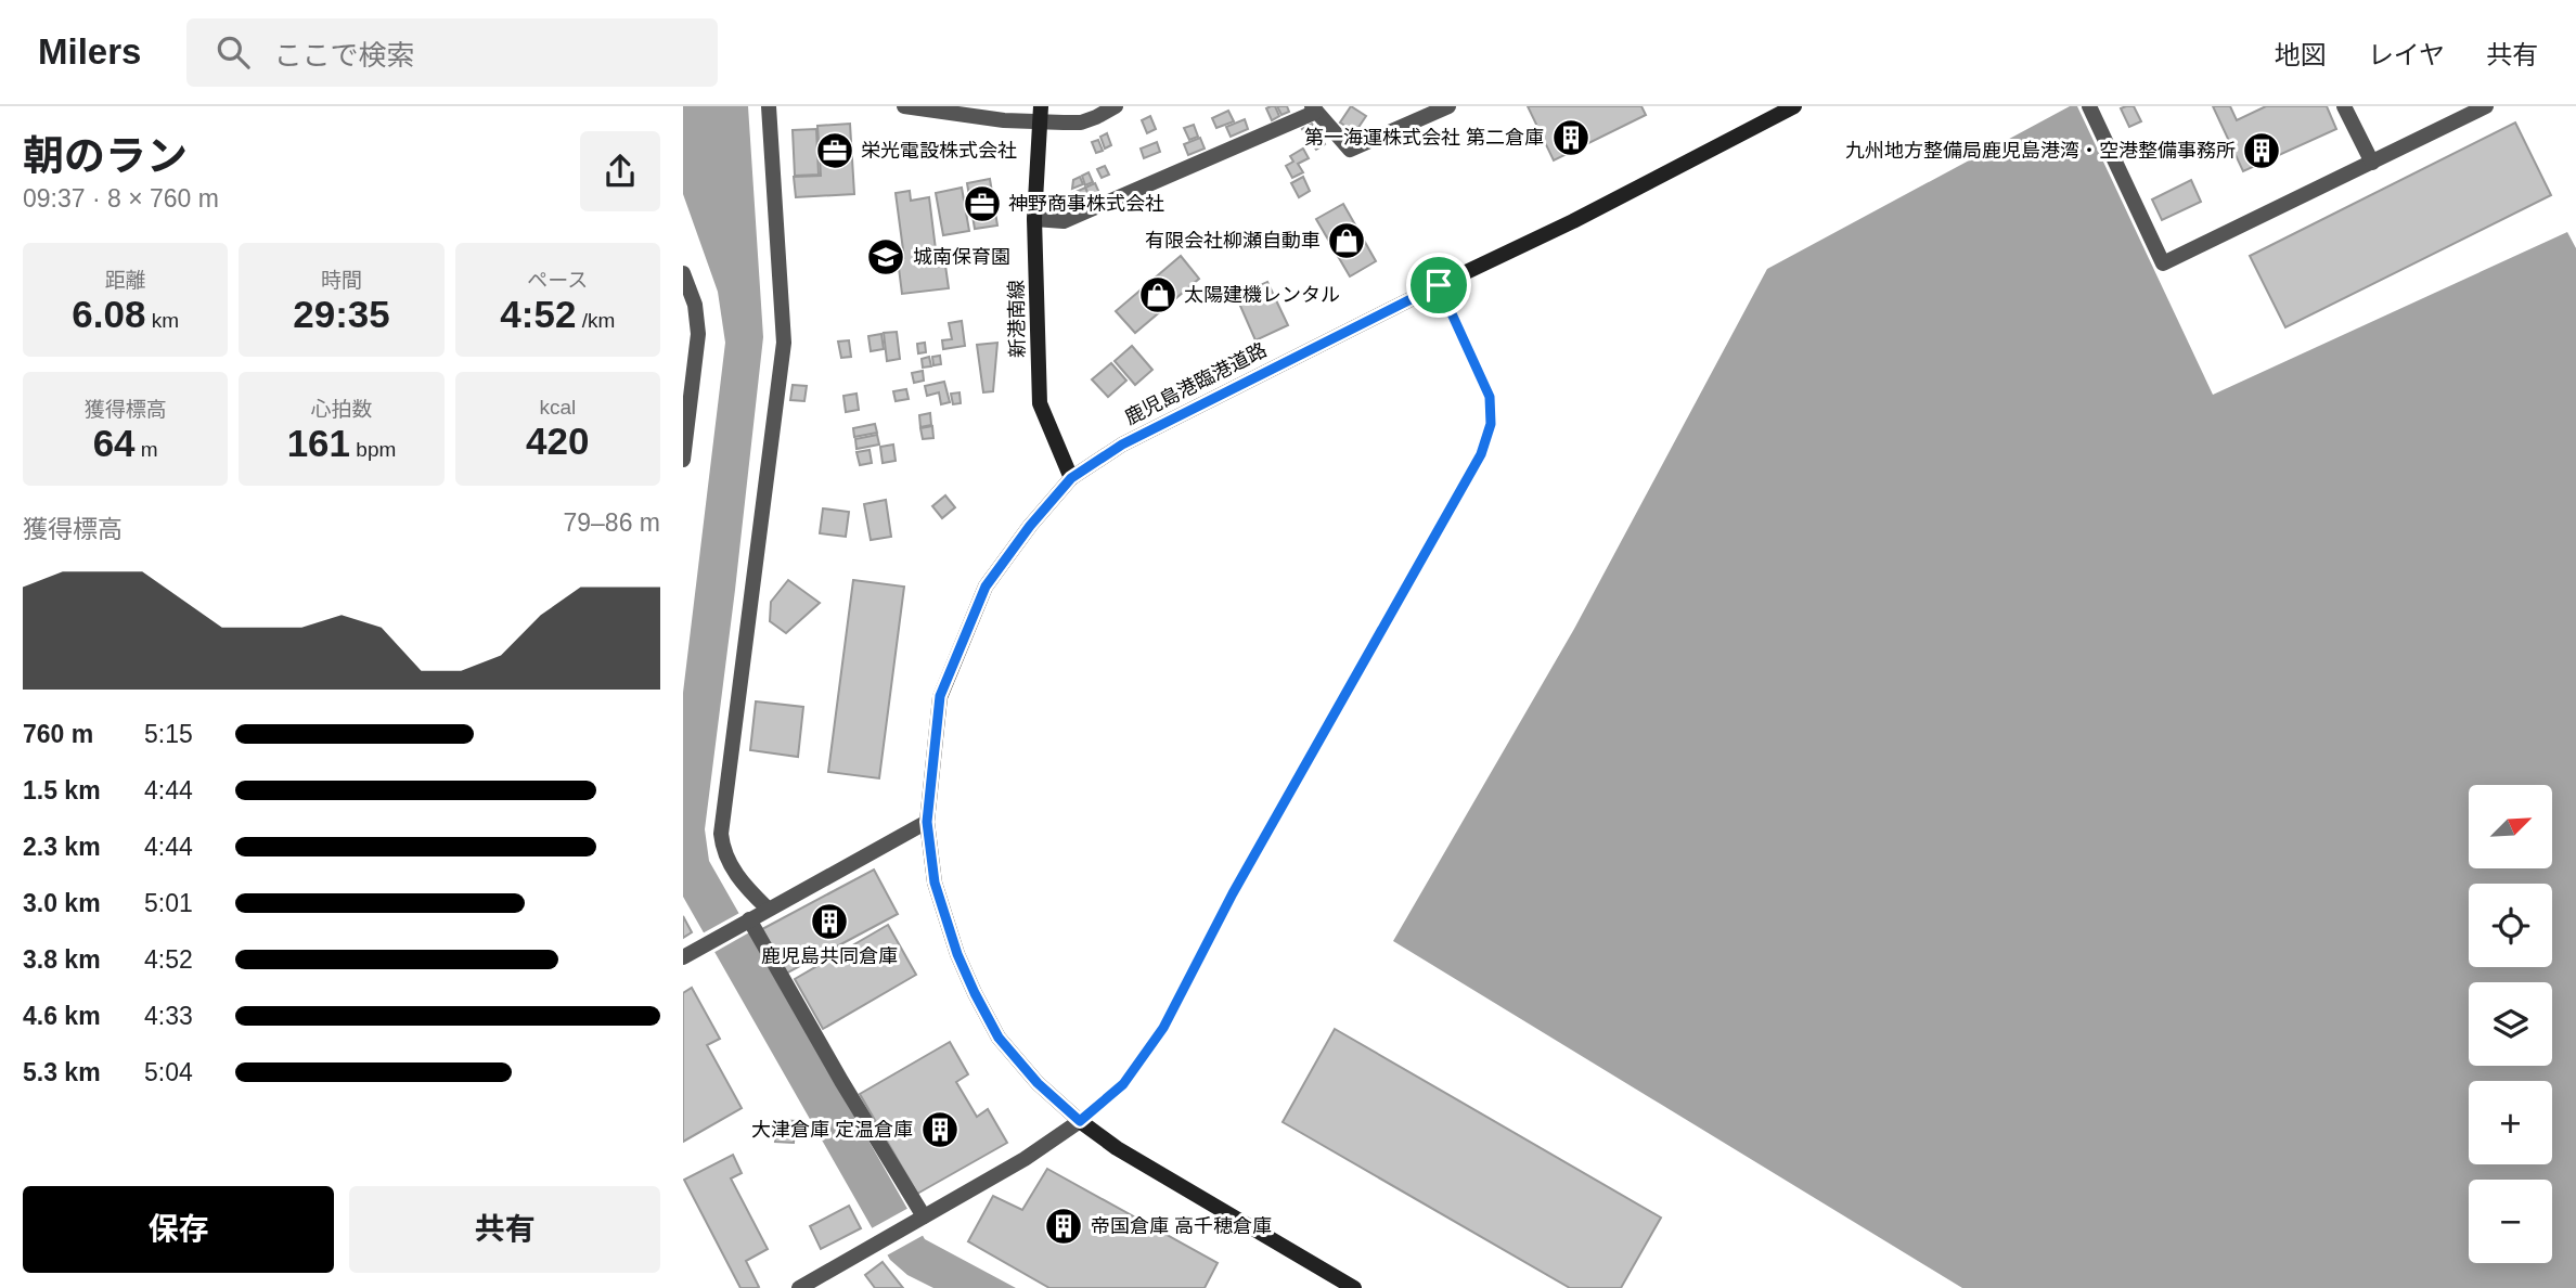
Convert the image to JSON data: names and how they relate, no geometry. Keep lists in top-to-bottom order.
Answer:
{
  "streets": {
    "street": ["新港南線", "鹿児島港臨港道路"]
  },
  "crossings": [
    ["新港南線", "鹿児島港臨港道路"]
  ],
  "places": {
    "building": [
      "第一海運株式会社 第二倉庫",
      "九州地方整備局鹿児島港湾・空港整備事務所",
      "鹿児島共同倉庫",
      "大津倉庫 定温倉庫",
      "帝国倉庫 高千穂倉庫"
    ],
    "office": ["栄光電設株式会社", "神野商事株式会社"],
    "shop": ["有限会社柳瀬自動車", "太陽建機レンタル"],
    "school or university": ["城南保育園"]
  },
  "north": "top right",
  "page": {
    "header": "Milers",
    "search": "ここで検索",
    "nav": ["地図", "レイヤ", "共有"],
    "heading": ["朝のラン", "09:37 · 8 × 760 m"],
    "stats": [
      ["距離", "6.08 km"],
      ["時間", "29:35"],
      ["ペース", "4:52 /km"],
      ["獲得標高", "64 m"],
      ["心拍数", "161 bpm"],
      ["kcal", "420"]
    ],
    "chart": ["獲得標高", "79–86 m"],
    "list": [
      {
        "name": "760 m",
        "note": "5:15"
      },
      {
        "name": "1.5 km",
        "note": "4:44"
      },
      {
        "name": "2.3 km",
        "note": "4:44"
      },
      {
        "name": "3.0 km",
        "note": "5:01"
      },
      {
        "name": "3.8 km",
        "note": "4:52"
      },
      {
        "name": "4.6 km",
        "note": "4:33"
      },
      {
        "name": "5.3 km",
        "note": "5:04"
      }
    ],
    "map_buttons": ["+", "−"],
    "buttons": ["保存", "共有"]
  }
}
